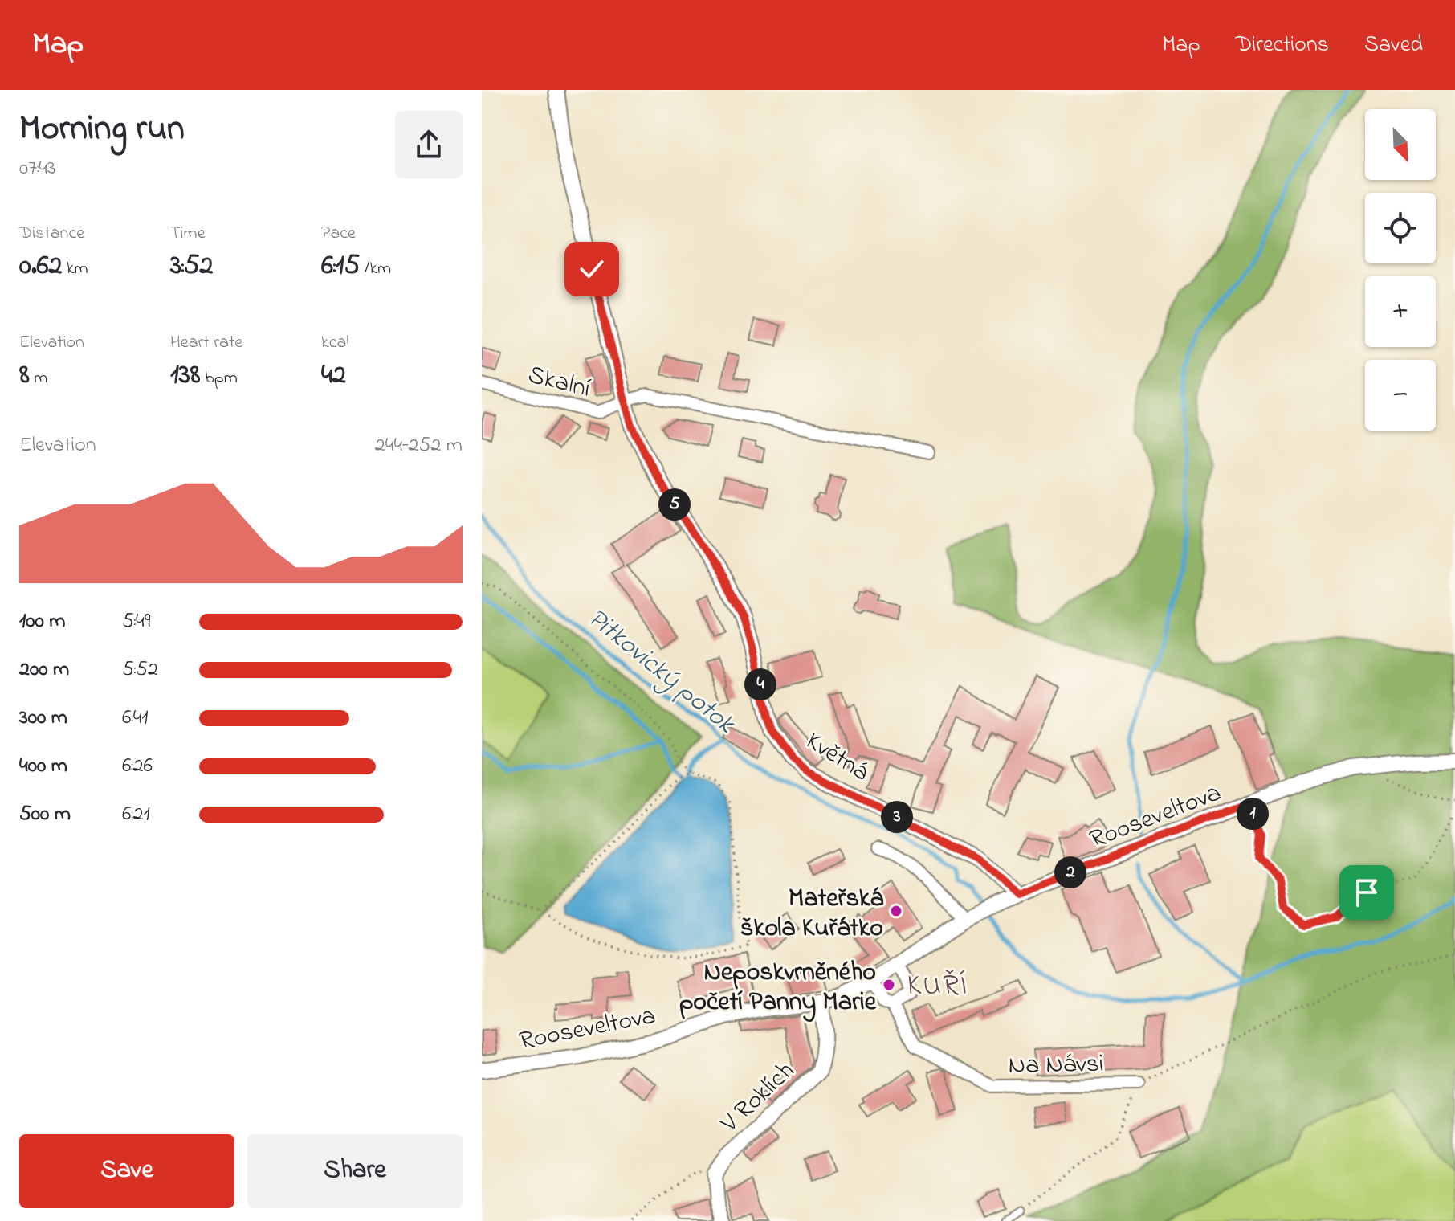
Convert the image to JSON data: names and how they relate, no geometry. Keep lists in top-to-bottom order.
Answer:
{
  "streets": {
    "street": [
      "Skalní",
      "Květná",
      "Rooseveltova",
      "Na Návsi",
      "V Roklích"
    ]
  },
  "crossings": [
    ["Skalní", "Květná"],
    ["Květná", "Rooseveltova"],
    ["Rooseveltova", "Na Návsi"],
    ["Rooseveltova", "V Roklích"]
  ],
  "districts": ["KUŘÍ"],
  "water": ["Pitkovický potok"],
  "places": ["Mateřská škola Kuřátko", "Neposkvrněného početí Panny Marie"],
  "north": "bottom right",
  "page": {
    "header": "Map",
    "nav": ["Map", "Directions", "Saved"],
    "heading": ["Morning run", "07:43"],
    "map_buttons": ["+", "−"],
    "stats": [
      ["Distance", "0.62 km"],
      ["Time", "3:52"],
      ["Pace", "6:15 /km"],
      ["Elevation", "8 m"],
      ["Heart rate", "138 bpm"],
      ["kcal", "42"]
    ],
    "chart": ["Elevation", "244–252 m"],
    "pins": [
      "5",
      "4",
      "1",
      "3",
      "2"
    ],
    "list": [
      {
        "name": "100 m",
        "note": "5:49"
      },
      {
        "name": "200 m",
        "note": "5:52"
      },
      {
        "name": "300 m",
        "note": "6:41"
      },
      {
        "name": "400 m",
        "note": "6:26"
      },
      {
        "name": "500 m",
        "note": "6:21"
      }
    ],
    "buttons": ["Save", "Share"]
  }
}
